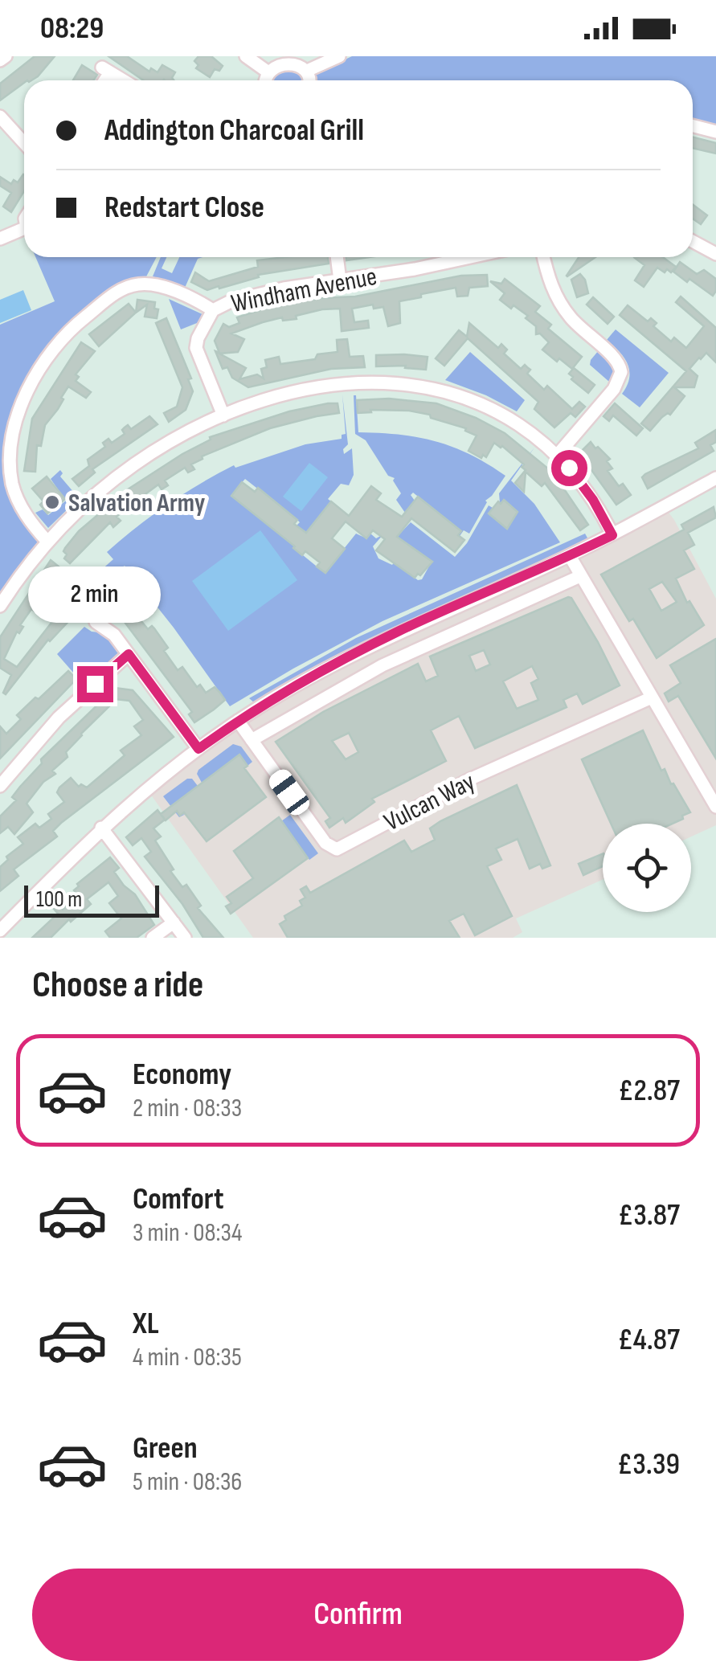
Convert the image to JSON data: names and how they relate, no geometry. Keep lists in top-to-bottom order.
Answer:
{
  "streets": {
    "street": ["Windham Avenue", "Vulcan Way"]
  },
  "places": ["Salvation Army"],
  "scale_bar": "100 m",
  "page": {
    "status": "08:29",
    "banner": ["Addington Charcoal Grill", "Redstart Close"],
    "bubble": "2 min",
    "scale": "100 m",
    "heading": "Choose a ride",
    "list": [
      {
        "name": "Economy",
        "note": "2 min · 08:33",
        "value": "£2.87"
      },
      {
        "name": "Comfort",
        "note": "3 min · 08:34",
        "value": "£3.87"
      },
      {
        "name": "XL",
        "note": "4 min · 08:35",
        "value": "£4.87"
      },
      {
        "name": "Green",
        "note": "5 min · 08:36",
        "value": "£3.39"
      }
    ],
    "buttons": "Confirm"
  }
}
